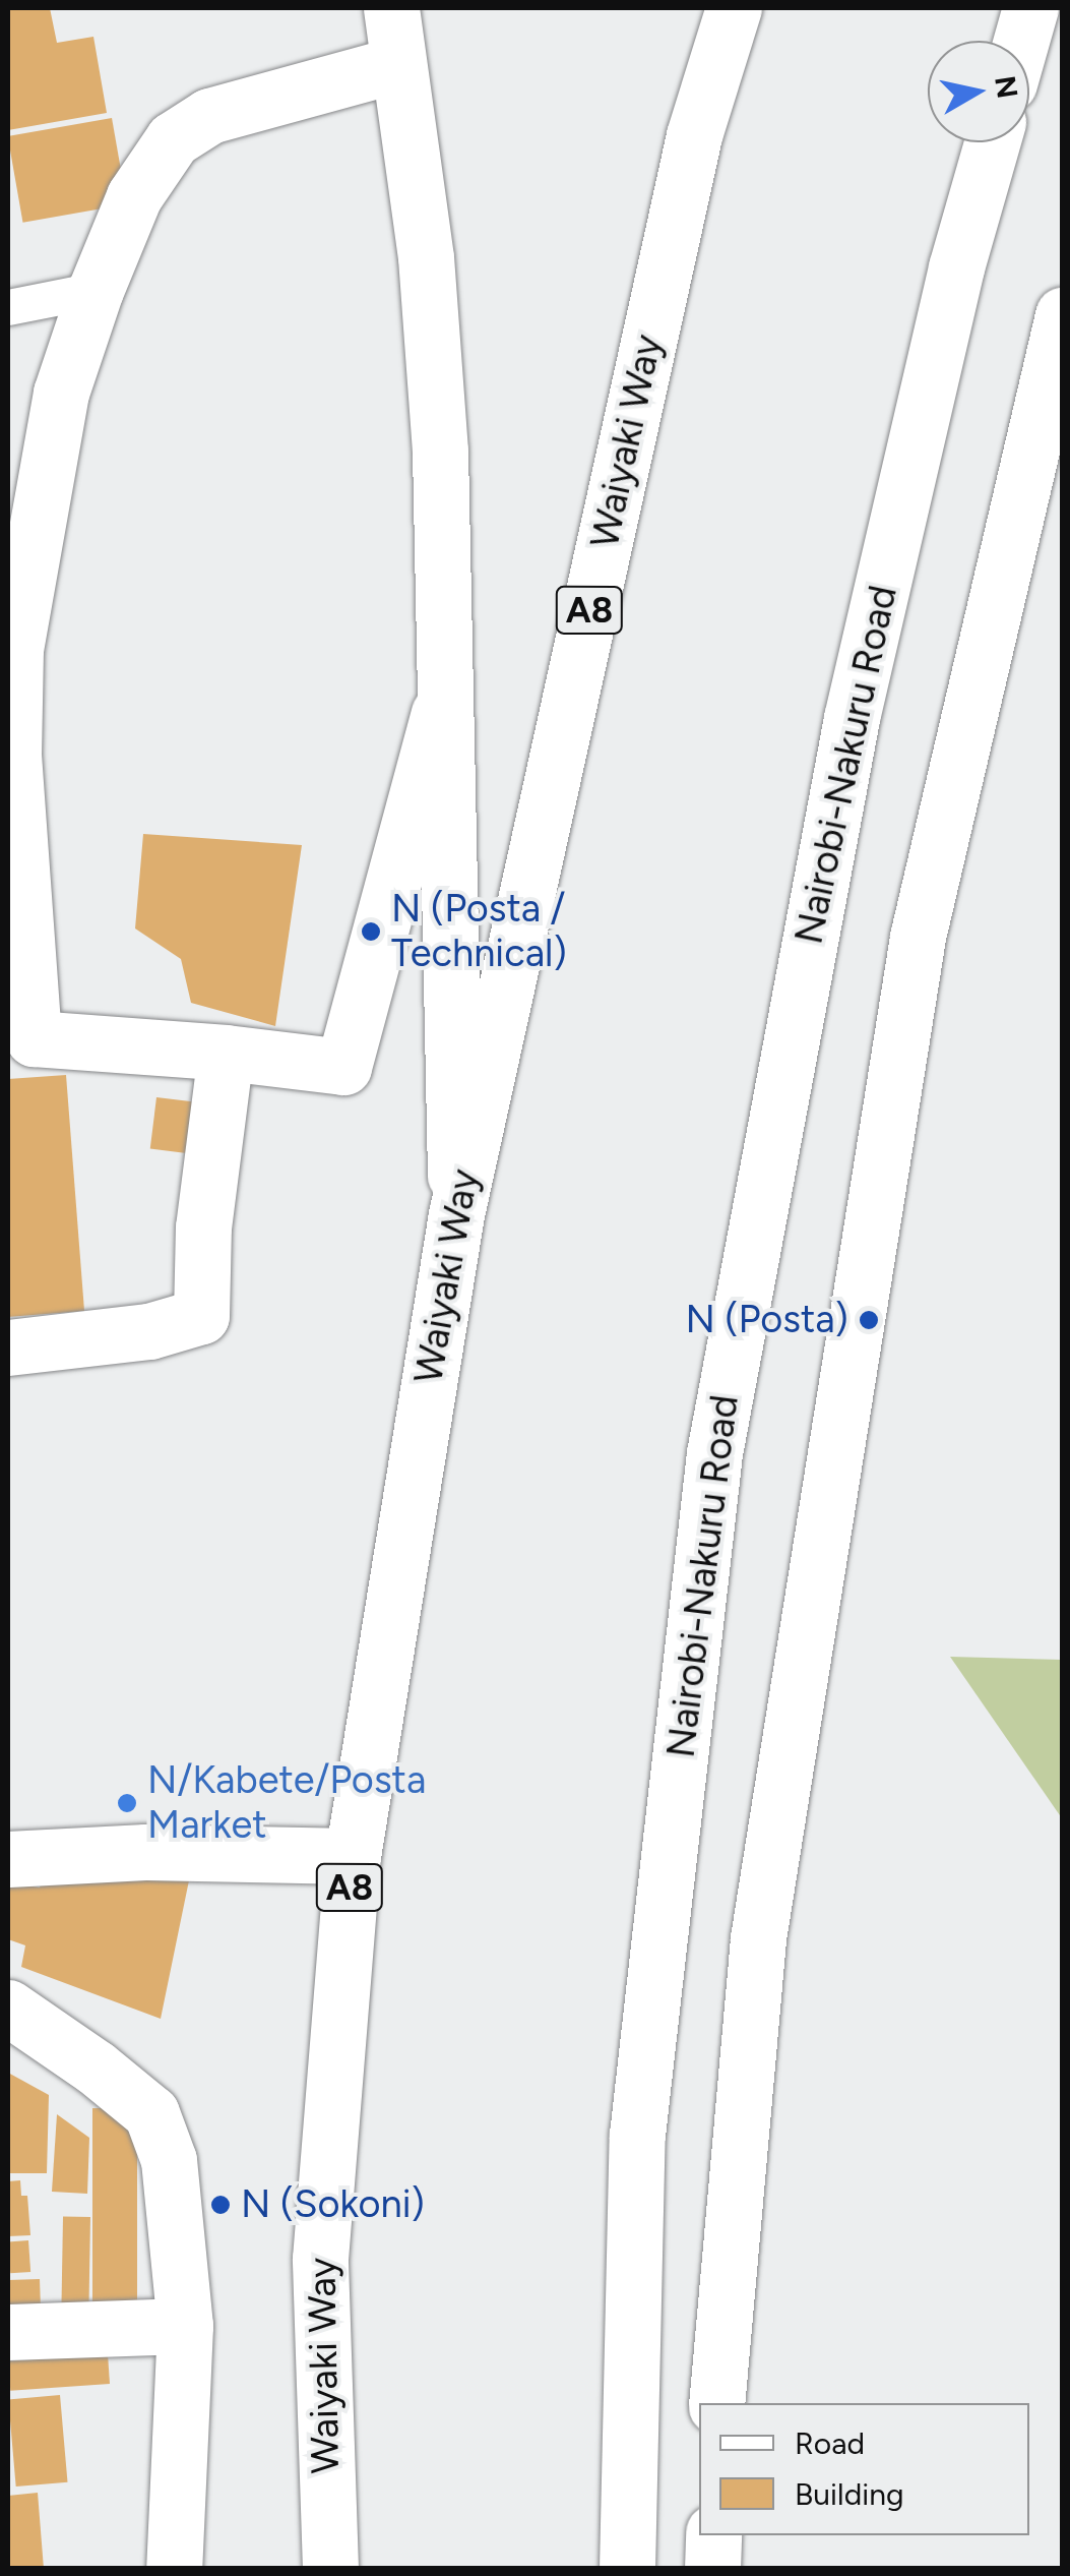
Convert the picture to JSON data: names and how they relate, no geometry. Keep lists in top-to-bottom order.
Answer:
{
  "streets": {
    "main road": ["Waiyaki Way", "A8", "Nairobi-Nakuru Road"]
  },
  "places": [
    "N (Posta / Technical)",
    "N (Posta)",
    "N/Kabete/Posta Market",
    "N (Sokoni)"
  ],
  "legend": ["Road", "Building"],
  "north": "right"
}
